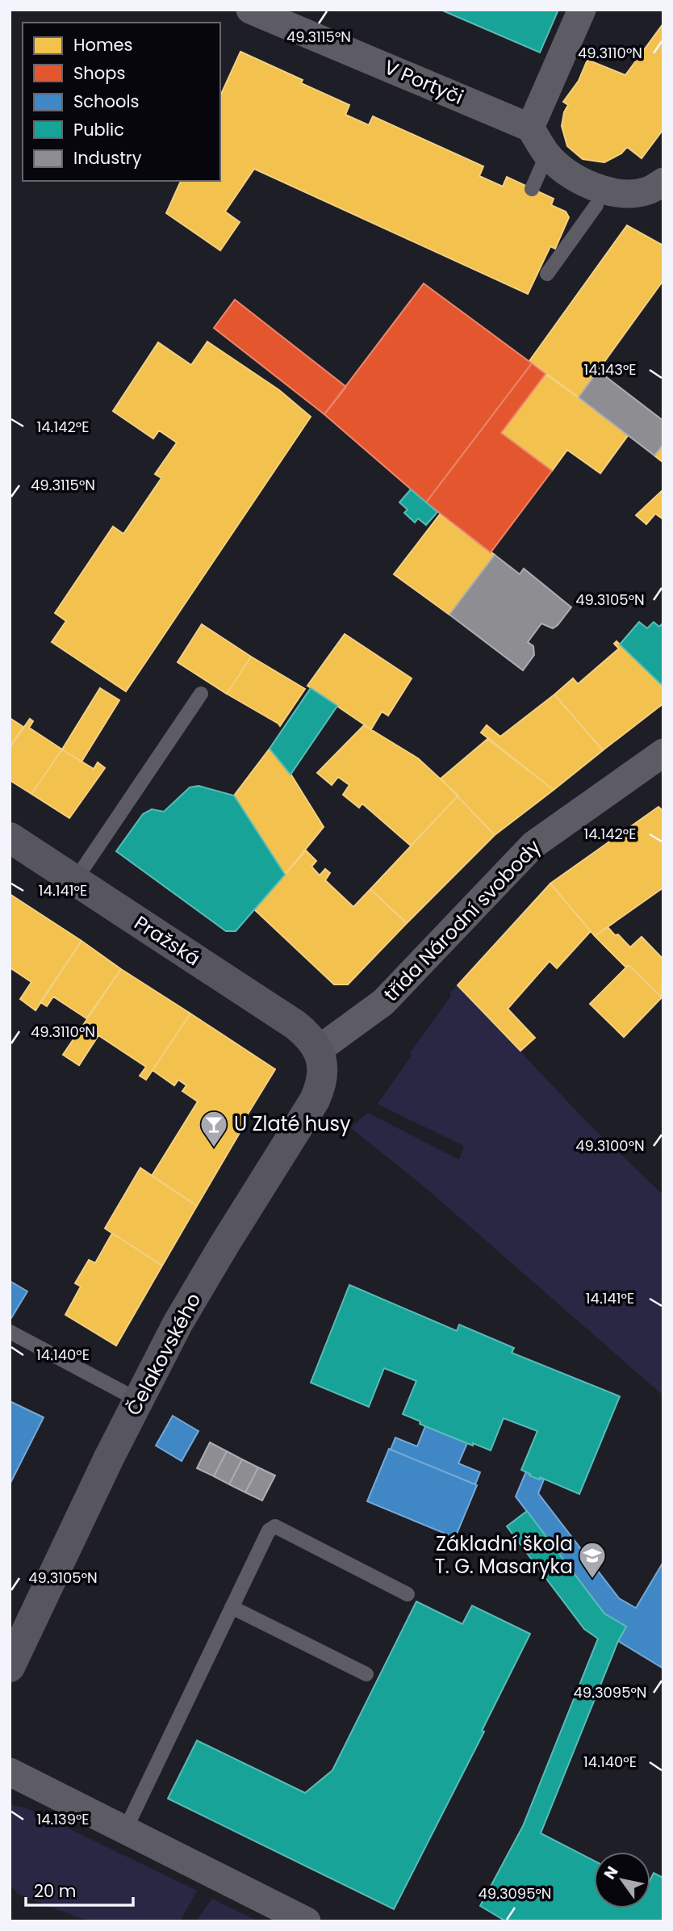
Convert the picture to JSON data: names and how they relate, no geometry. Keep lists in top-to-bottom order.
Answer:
{
  "streets": {
    "main road": ["Pražská", "Čelakovského"],
    "street": ["V Portyči", "třída Národní svobody"]
  },
  "crossings": [
    ["třída Národní svobody", "Pražská"],
    ["třída Národní svobody", "Čelakovského"],
    ["Pražská", "Čelakovského"]
  ],
  "places": {
    "bar": ["U Zlaté husy"],
    "school or university": ["Základní škola T. G. Masaryka"]
  },
  "legend": [
    "Homes",
    "Shops",
    "Schools",
    "Public",
    "Industry"
  ],
  "scale_bar": "20 m",
  "north": "top left",
  "coordinates": [
    "49.3115°N",
    "49.3110°N",
    "14.143°E",
    "14.142°E",
    "49.3105°N",
    "14.141°E",
    "49.3100°N",
    "14.140°E",
    "49.3095°N",
    "14.139°E"
  ]
}
